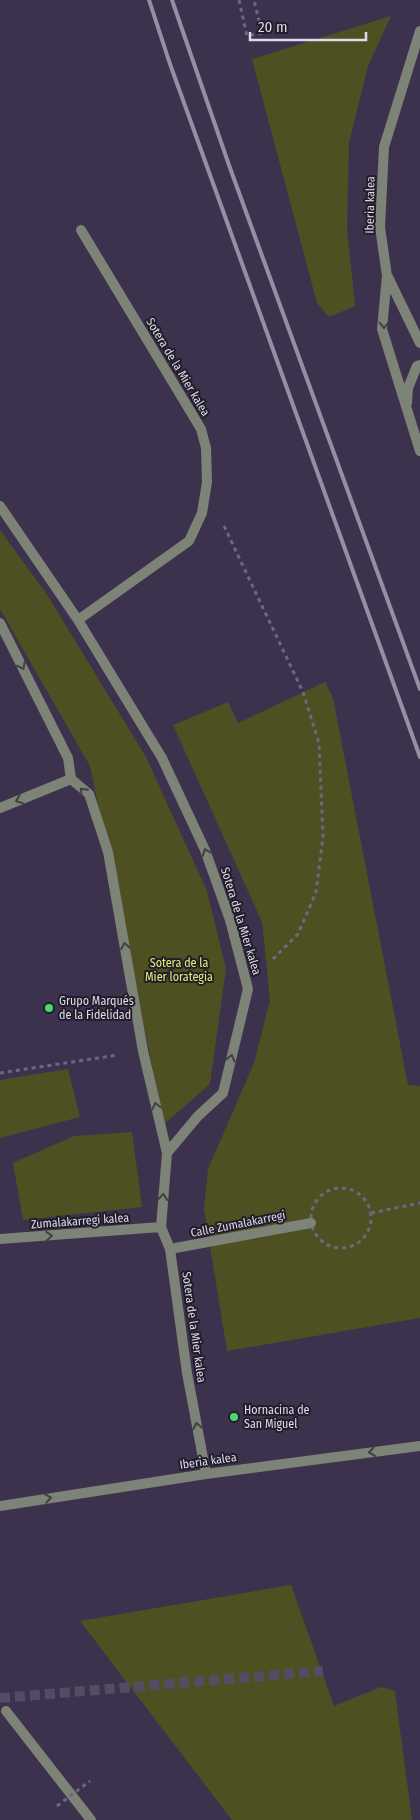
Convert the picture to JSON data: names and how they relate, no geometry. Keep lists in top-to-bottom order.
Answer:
{
  "streets": {
    "street": [
      "Iberia kalea",
      "Sotera de la Mier kalea",
      "Zumalakarregi kalea",
      "Calle Zumalakarregi"
    ]
  },
  "crossings": [
    ["Iberia kalea", "Sotera de la Mier kalea"],
    ["Sotera de la Mier kalea", "Zumalakarregi kalea"],
    ["Sotera de la Mier kalea", "Calle Zumalakarregi"]
  ],
  "one_way": ["Zumalakarregi kalea"],
  "parks": ["Sotera de la Mier lorategia"],
  "places": ["Grupo Marqués de la Fidelidad", "Hornacina de San Miguel"],
  "scale_bar": "20 m"
}
